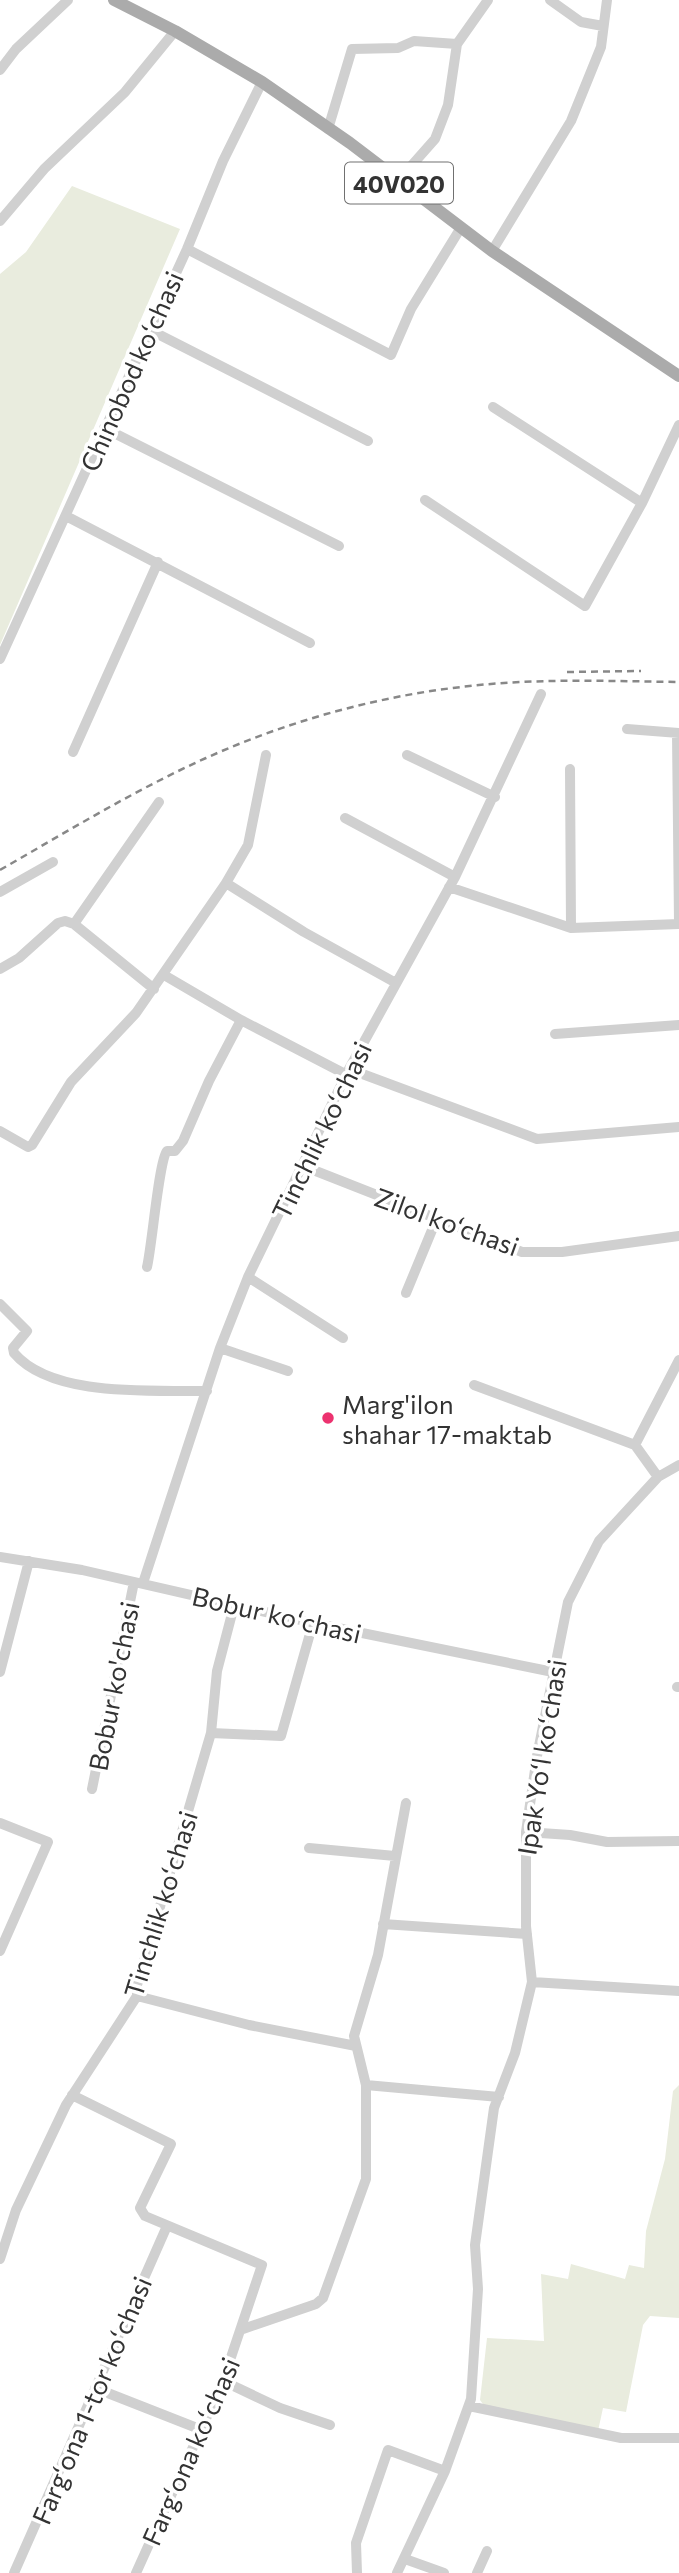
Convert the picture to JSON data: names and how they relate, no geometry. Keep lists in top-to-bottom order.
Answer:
{
  "streets": {
    "main road": ["40V020"],
    "street": [
      "Chinobod koʻchasi",
      "Tinchlik koʻchasi",
      "Zilol ko‘chasi",
      "Bobur koʻchasi",
      "Bobur ko'chasi",
      "Ipak Yoʻl koʻchasi",
      "Fargʻona 1-tor koʻchasi",
      "Fargʻona koʻchasi"
    ]
  },
  "crossings": [
    ["40V020", "Chinobod koʻchasi"],
    ["Tinchlik koʻchasi", "Zilol ko‘chasi"],
    ["Tinchlik koʻchasi", "Bobur koʻchasi"],
    ["Tinchlik koʻchasi", "Bobur ko'chasi"],
    ["Bobur koʻchasi", "Bobur ko'chasi"],
    ["Bobur koʻchasi", "Ipak Yoʻl koʻchasi"],
    ["Fargʻona 1-tor koʻchasi", "Fargʻona koʻchasi"]
  ],
  "places": ["Marg'ilon shahar 17-maktab"]
}
